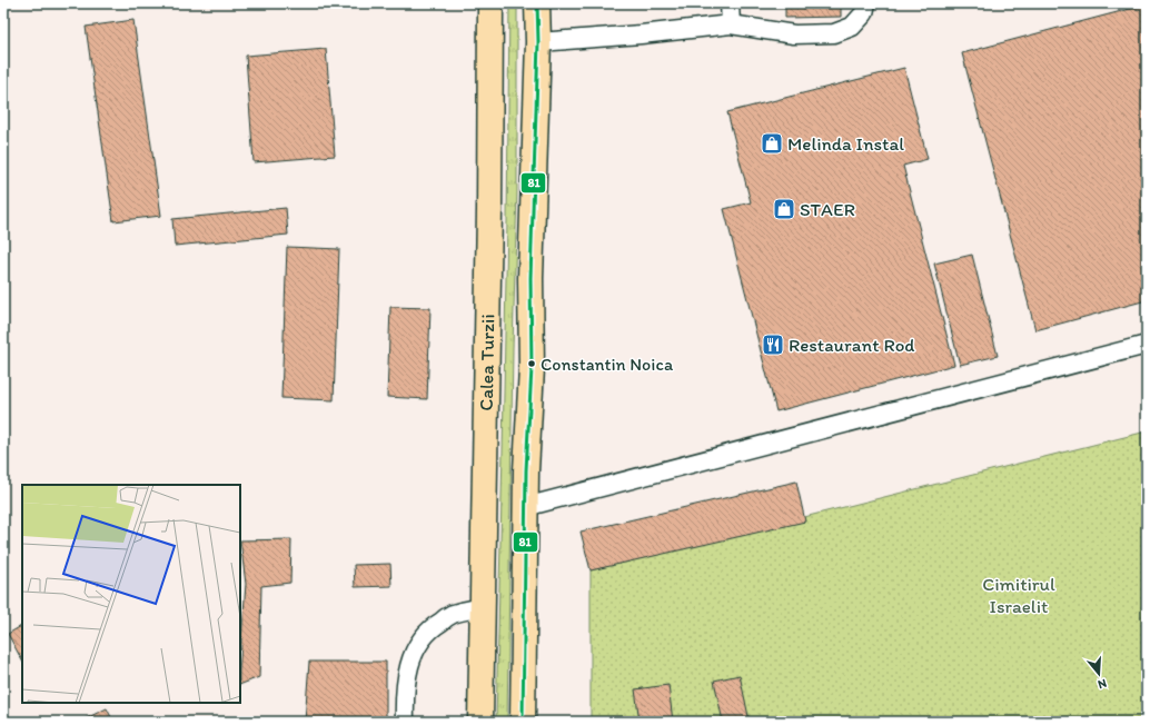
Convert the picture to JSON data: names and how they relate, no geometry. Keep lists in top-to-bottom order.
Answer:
{
  "streets": {
    "main road": ["Calea Turzii"]
  },
  "parks": ["Cimitirul Israelit"],
  "places": {
    "shop": ["Melinda Instal", "STAER"],
    "restaurant": ["Restaurant Rod"],
    "other": ["Constantin Noica"]
  },
  "lines": ["transit line 81"],
  "north": "bottom"
}
